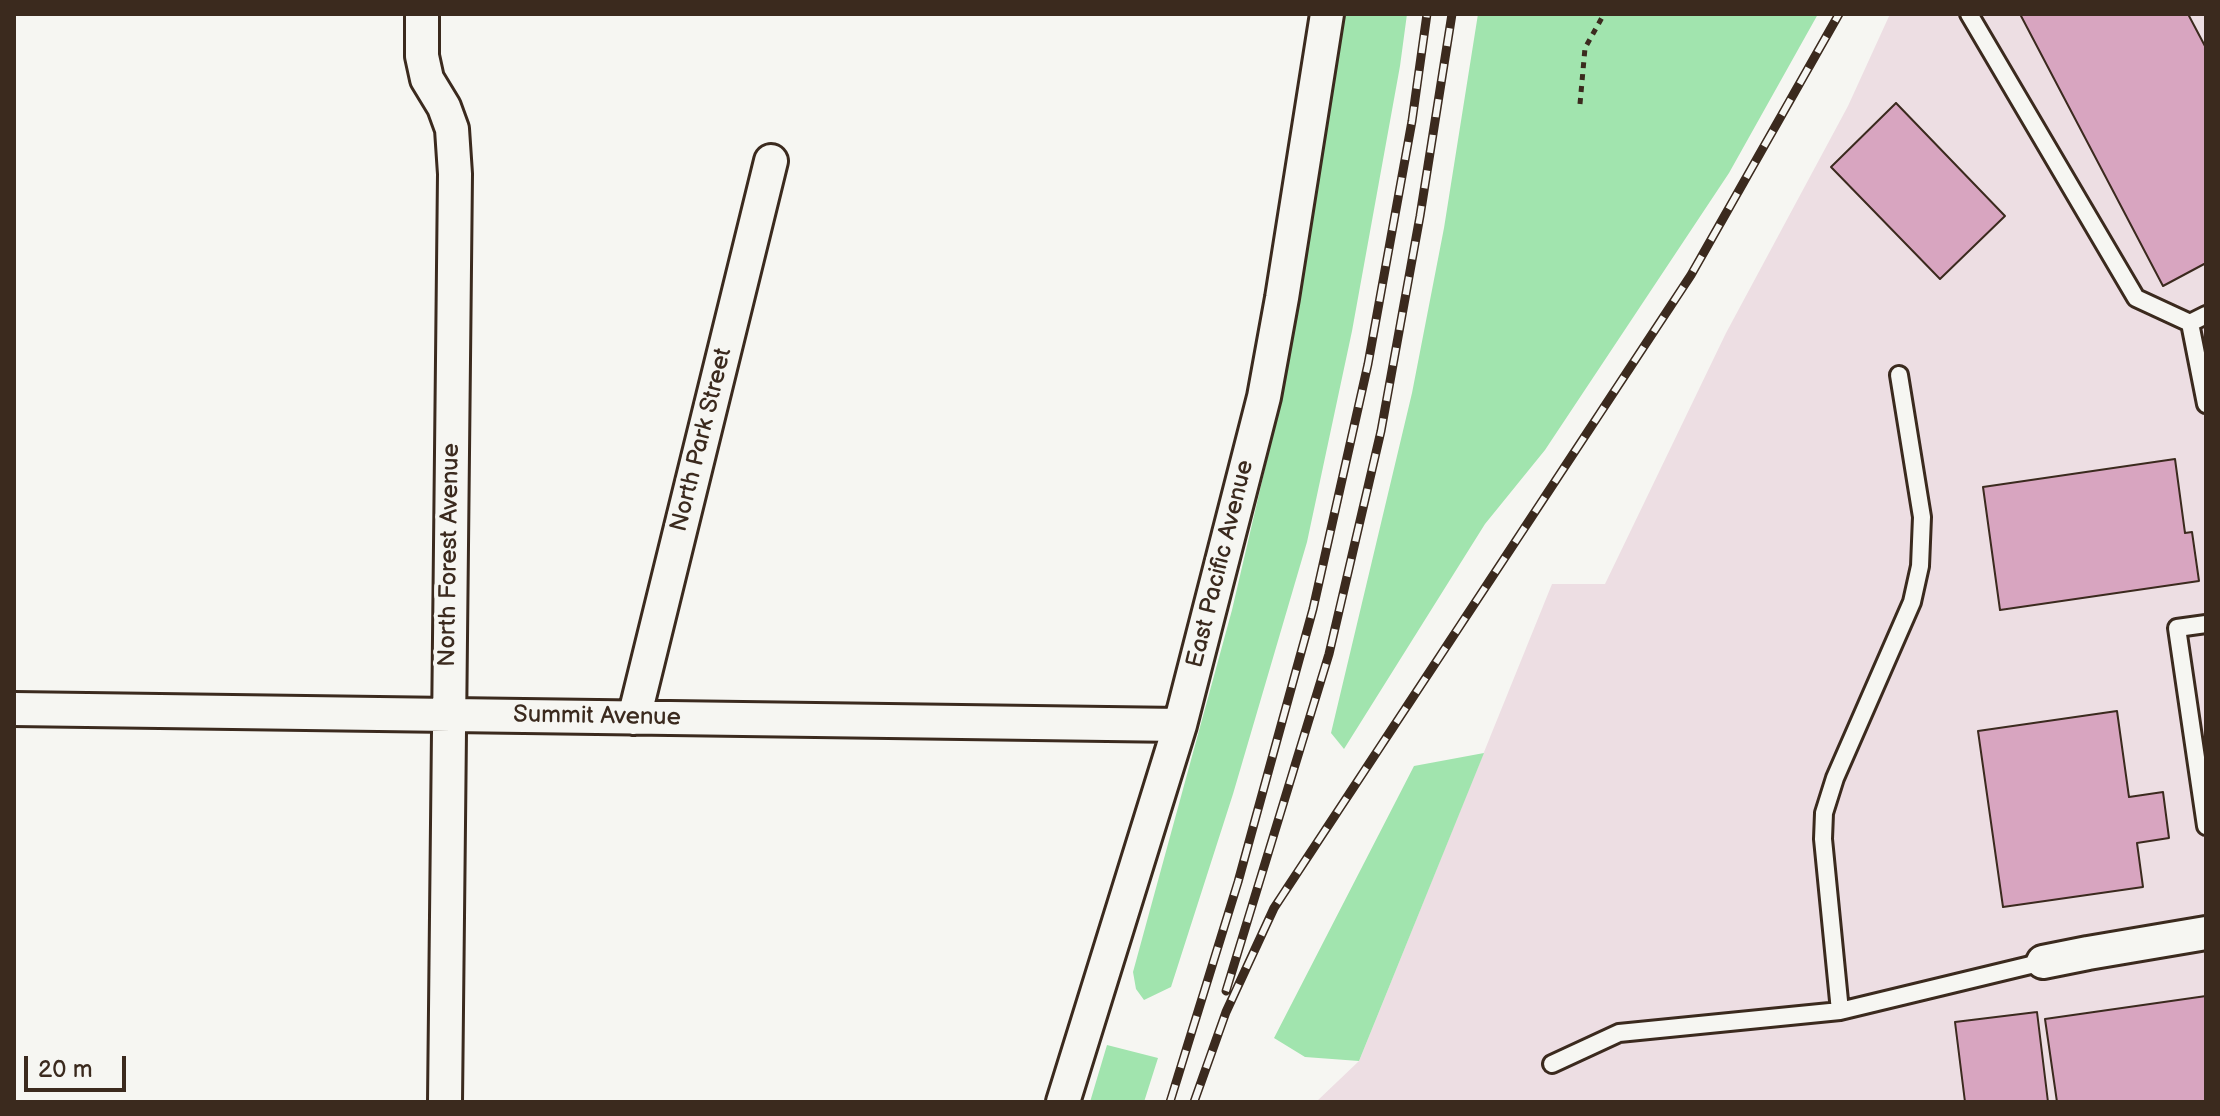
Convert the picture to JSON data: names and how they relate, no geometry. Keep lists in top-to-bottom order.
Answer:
{
  "streets": {
    "street": [
      "North Park Street",
      "North Forest Avenue",
      "East Pacific Avenue",
      "Summit Avenue"
    ]
  },
  "crossings": [
    ["North Park Street", "Summit Avenue"],
    ["North Forest Avenue", "Summit Avenue"],
    ["East Pacific Avenue", "Summit Avenue"]
  ],
  "scale_bar": "20 m"
}
